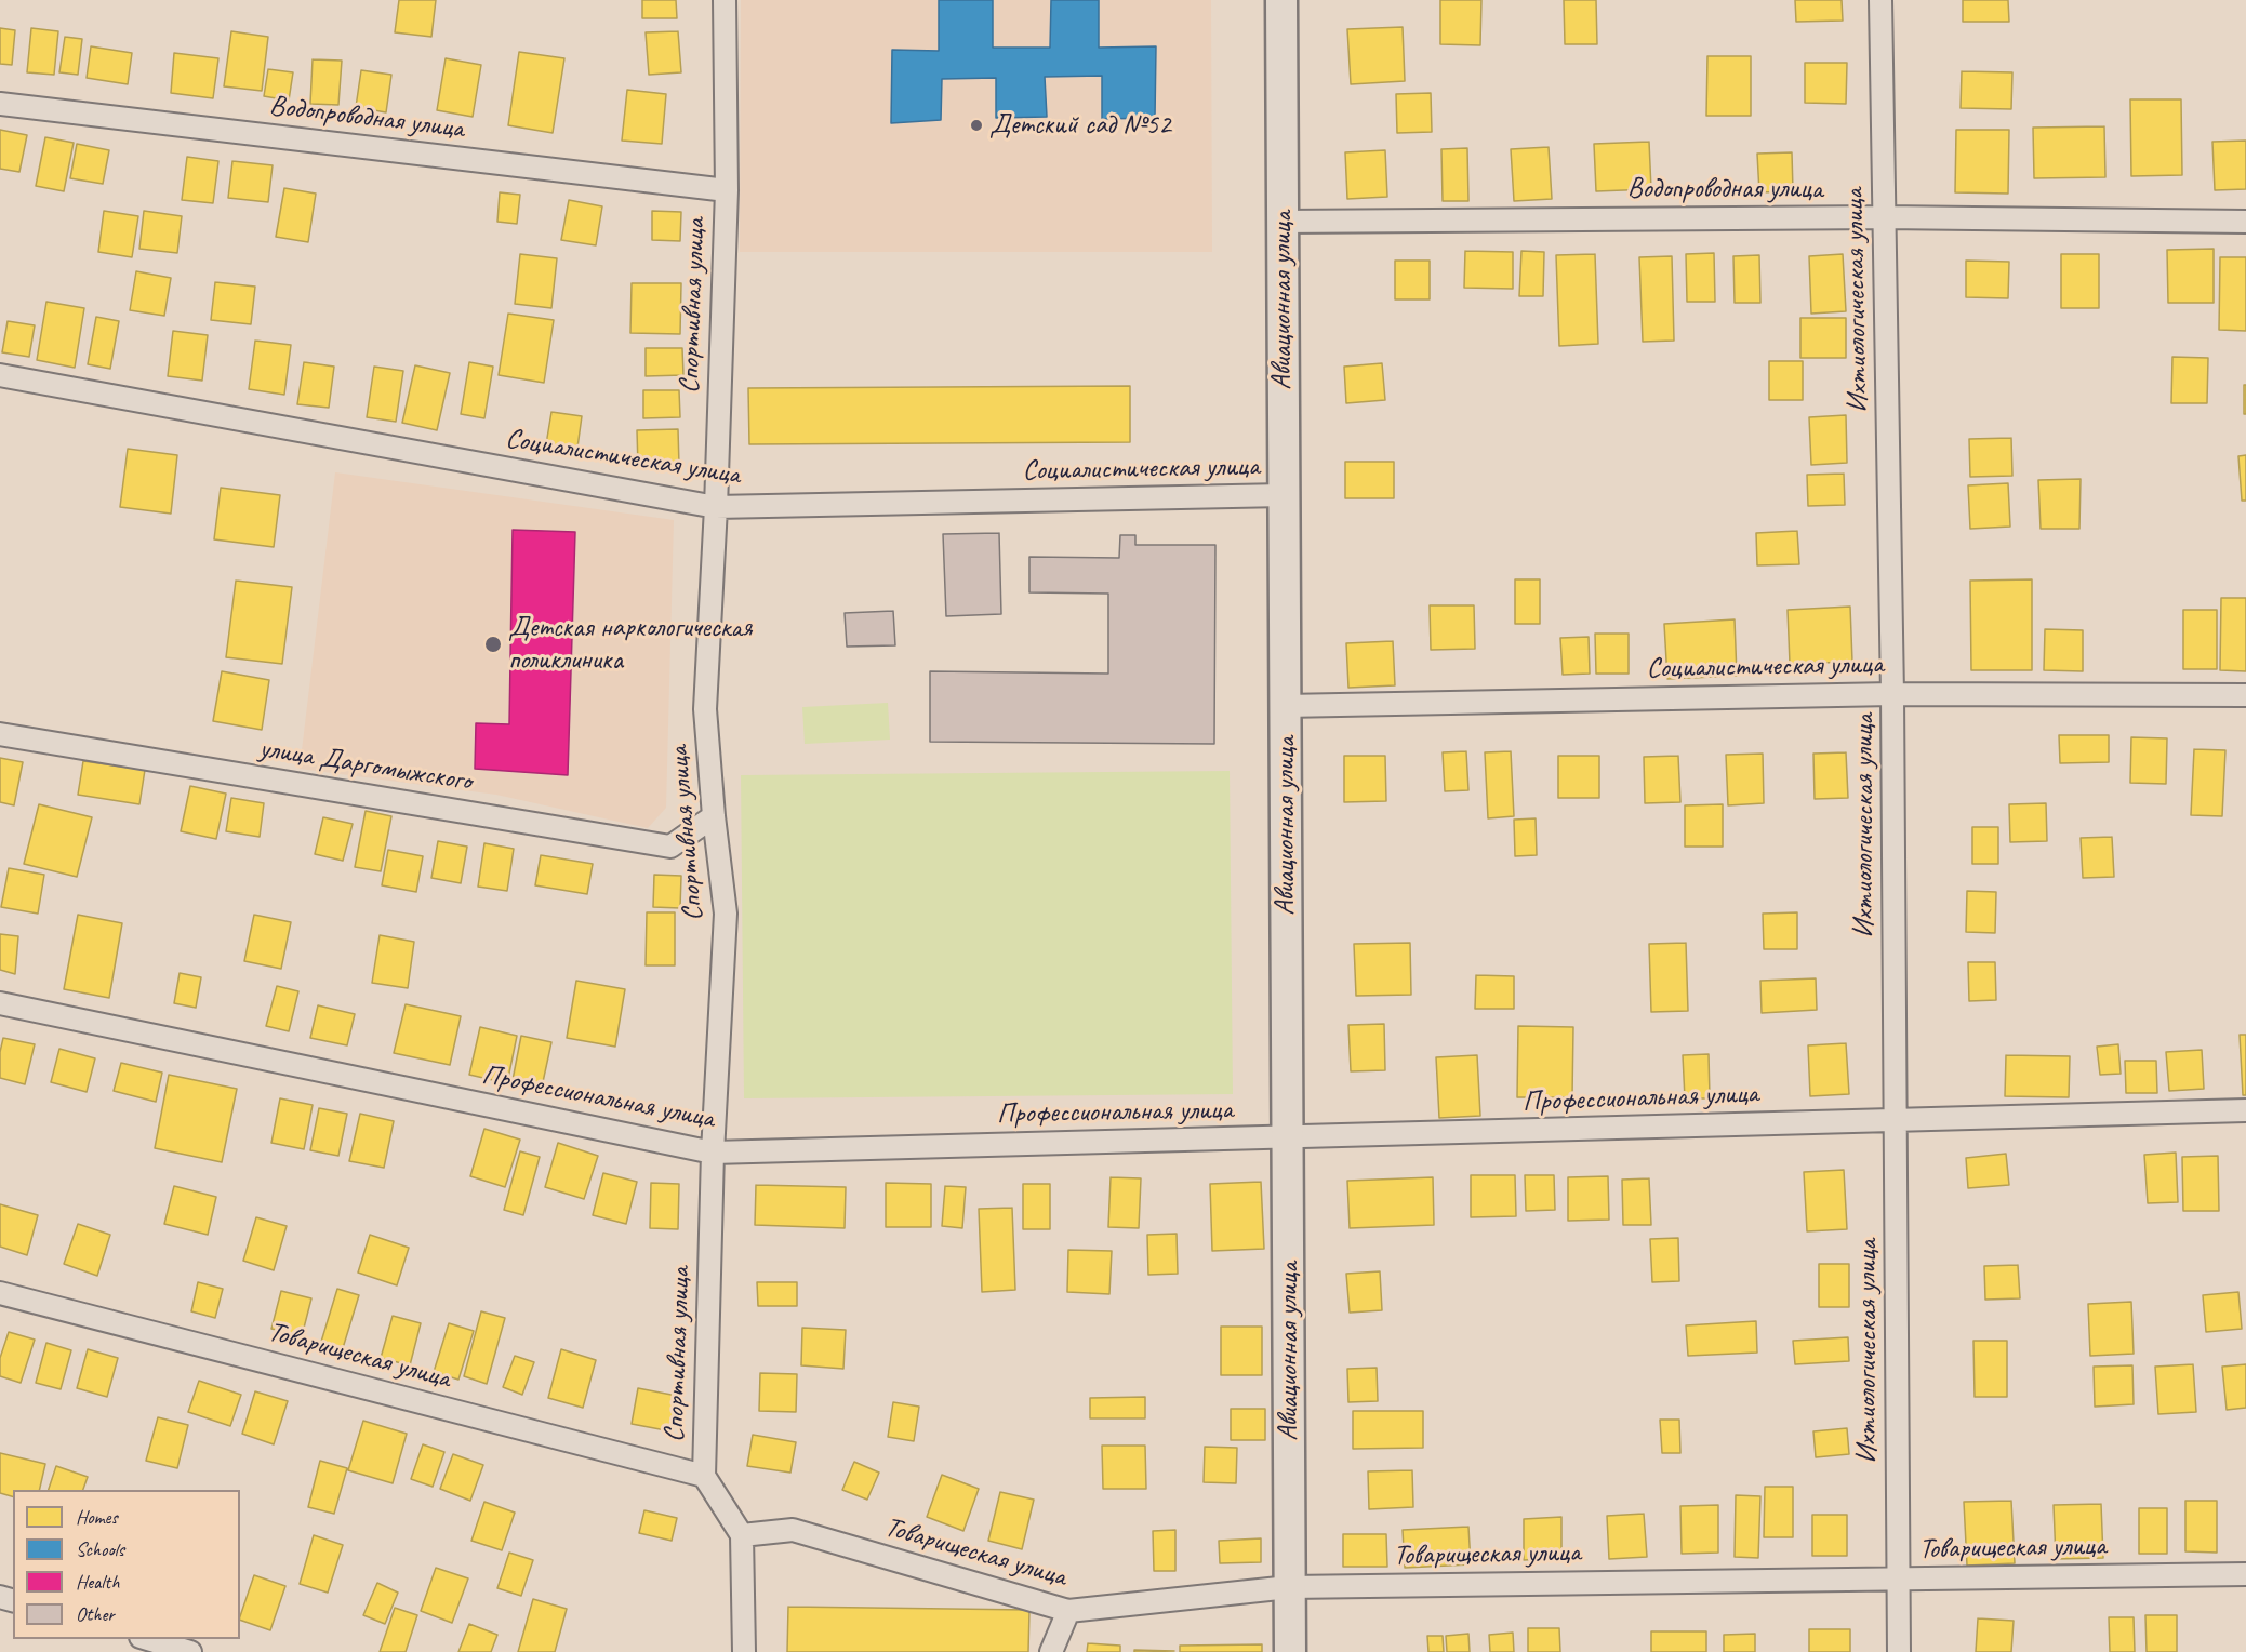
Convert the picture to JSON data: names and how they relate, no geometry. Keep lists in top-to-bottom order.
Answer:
{
  "streets": {
    "main road": ["Авиационная улица"],
    "street": [
      "Водопроводная улица",
      "Ихтиологическая улица",
      "Спортивная улица",
      "Социалистическая улица",
      "улица Даргомыжского",
      "Профессиональная улица",
      "Товарищеская улица"
    ]
  },
  "crossings": [
    ["Водопроводная улица", "Авиационная улица"],
    ["Водопроводная улица", "Ихтиологическая улица"],
    ["Водопроводная улица", "Спортивная улица"],
    ["Авиационная улица", "Социалистическая улица"],
    ["Авиационная улица", "Профессиональная улица"],
    ["Авиационная улица", "Товарищеская улица"],
    ["Ихтиологическая улица", "Социалистическая улица"],
    ["Ихтиологическая улица", "Профессиональная улица"],
    ["Ихтиологическая улица", "Товарищеская улица"],
    ["Спортивная улица", "Социалистическая улица"],
    ["Спортивная улица", "улица Даргомыжского"],
    ["Спортивная улица", "Профессиональная улица"],
    ["Спортивная улица", "Товарищеская улица"]
  ],
  "places": ["Детский сад №52", "Детская наркологическая поликлиника"],
  "legend": [
    "Homes",
    "Schools",
    "Health",
    "Other"
  ]
}
